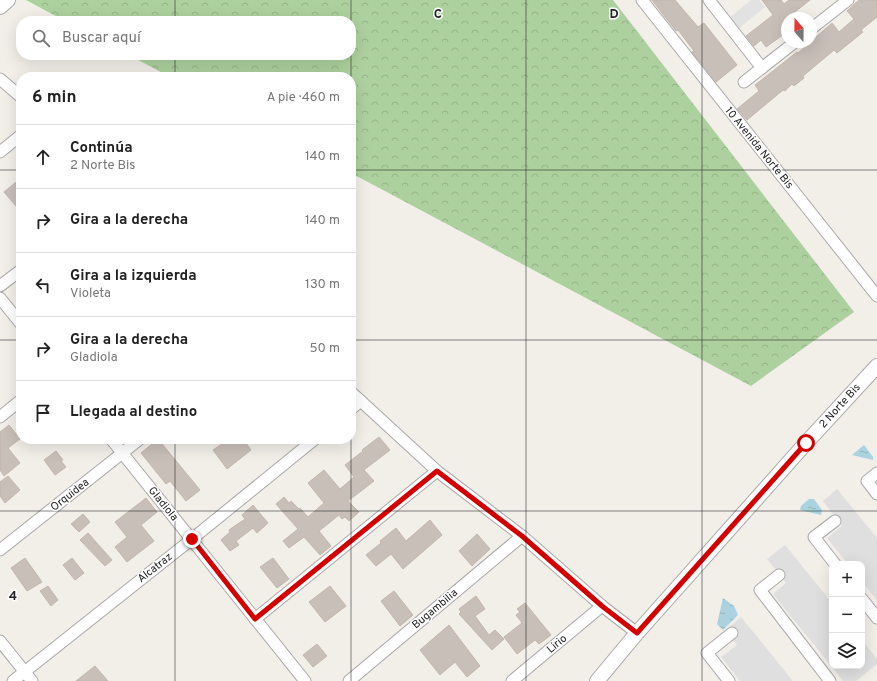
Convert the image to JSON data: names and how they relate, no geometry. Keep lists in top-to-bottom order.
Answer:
{
  "streets": {
    "street": [
      "10 Avenida Norte Bis",
      "2 Norte Bis",
      "Orquidea",
      "Gladiola",
      "Alcatraz",
      "Bugambilia",
      "Lirio"
    ]
  },
  "crossings": [
    ["Orquidea", "Gladiola"],
    ["Gladiola", "Alcatraz"]
  ],
  "north": "top",
  "page": {
    "search": "Buscar aquí",
    "heading": ["6 min", "A pie · 460 m"],
    "list": [
      ["Continúa", "2 Norte Bis", "140 m"],
      ["Gira a la derecha", "140 m"],
      ["Gira a la izquierda", "Violeta", "130 m"],
      ["Gira a la derecha", "Gladiola", "50 m"],
      "Llegada al destino"
    ],
    "map_buttons": ["+", "−"]
  },
  "grid": {
    "columns": ["C", "D"],
    "rows": ["4"]
  }
}
